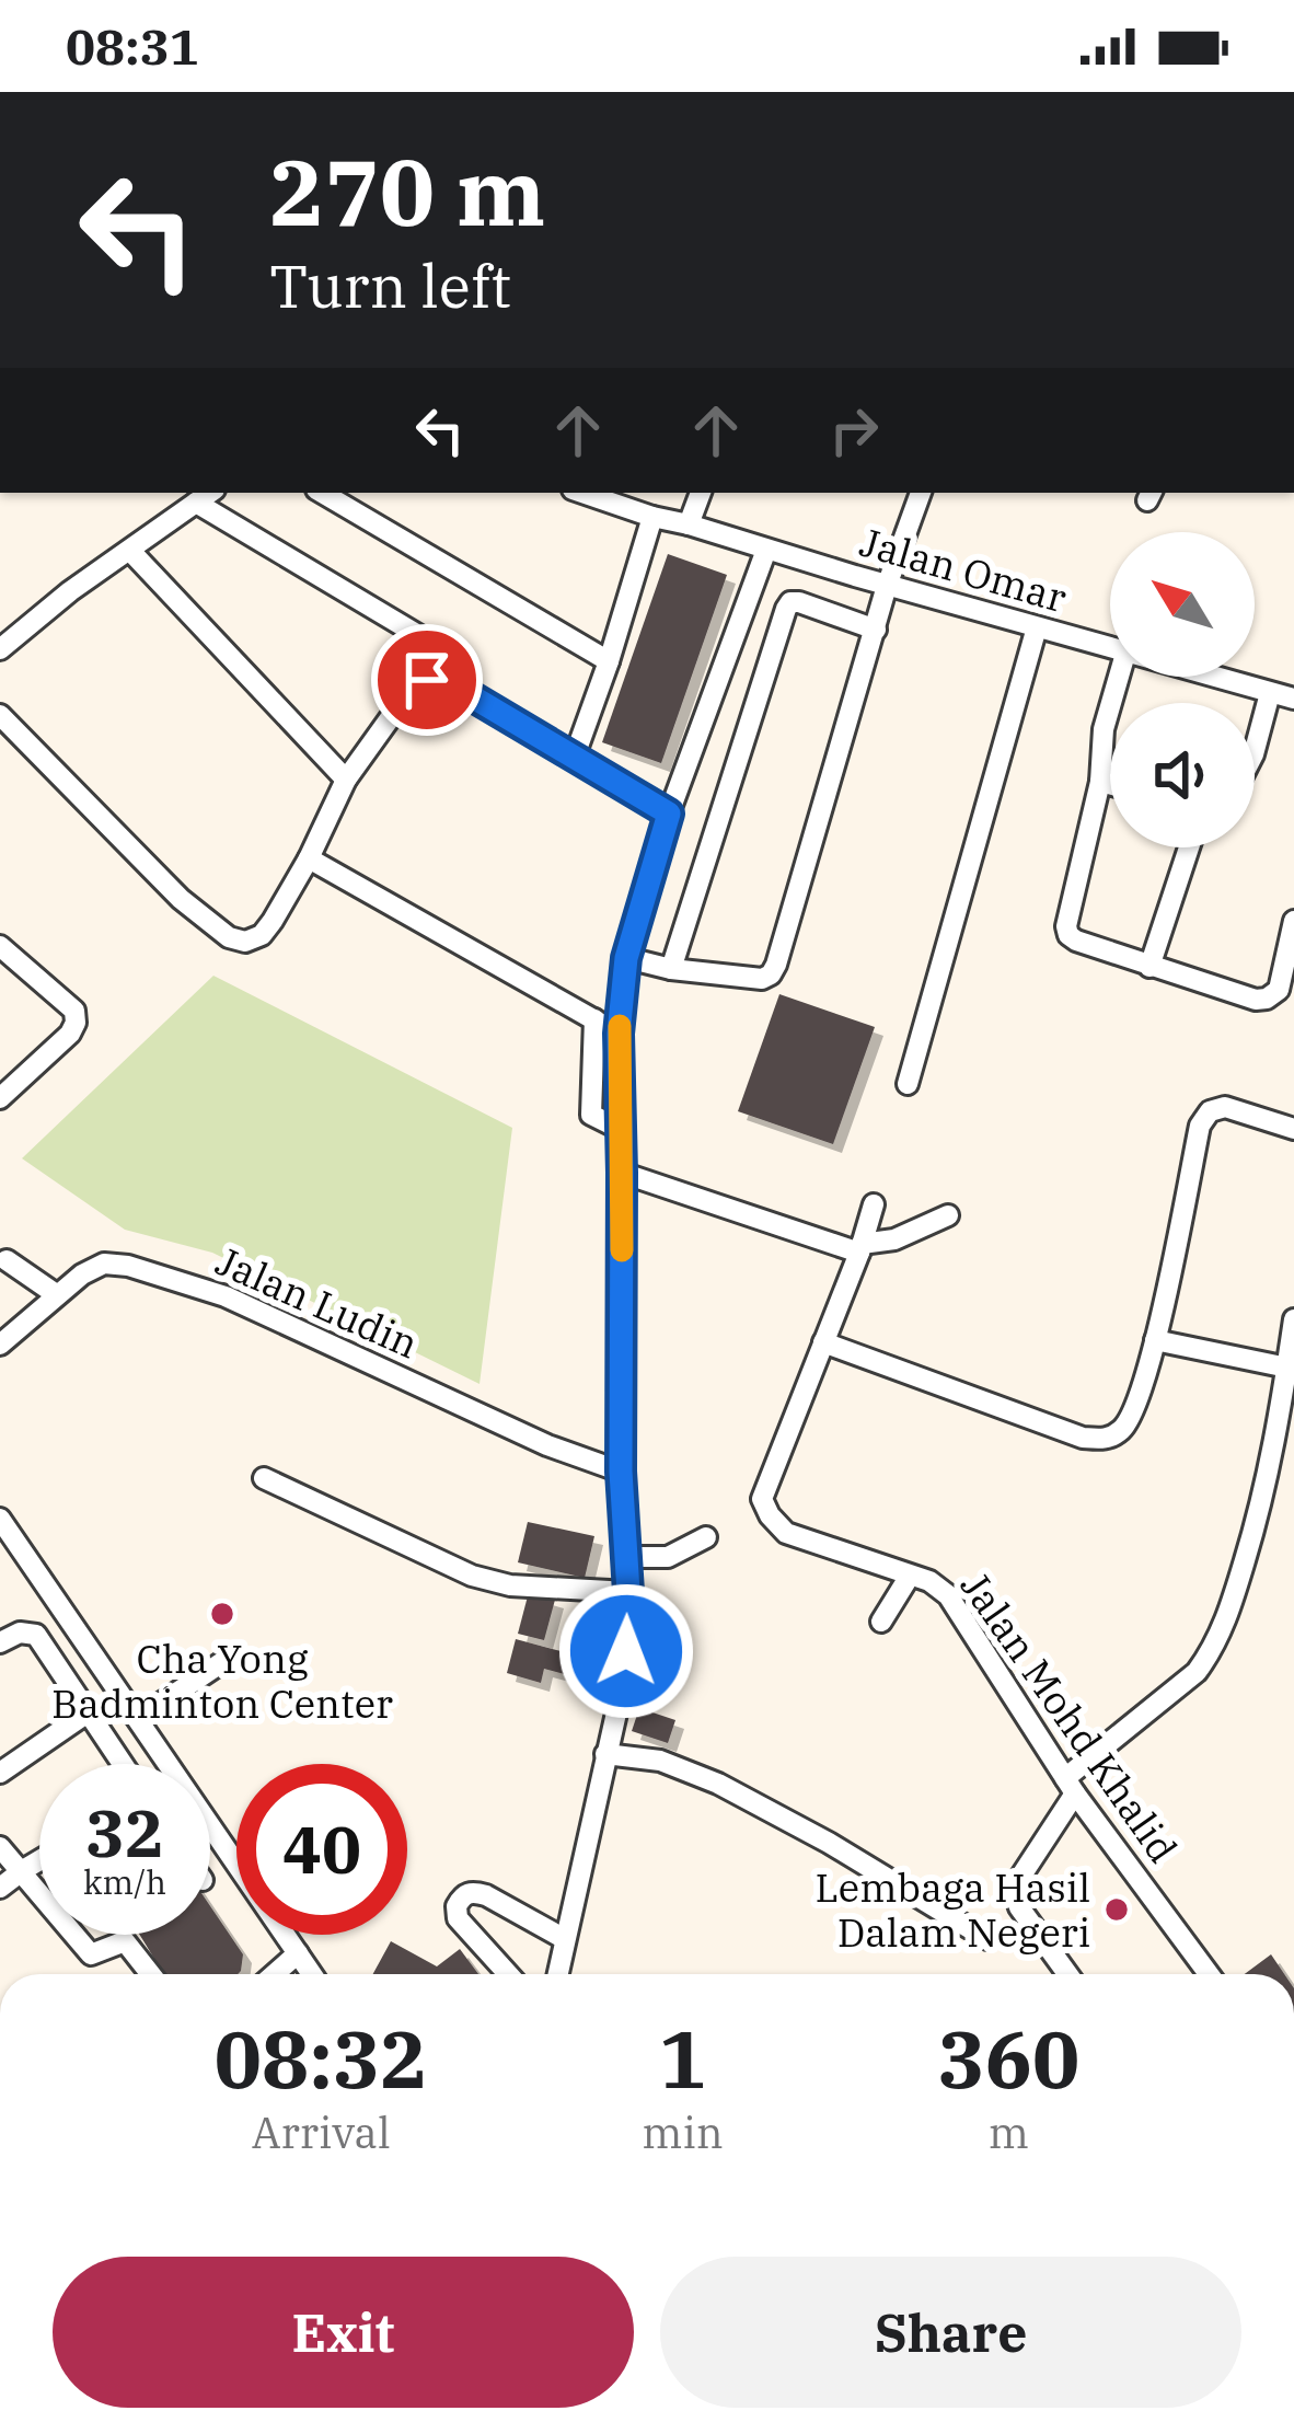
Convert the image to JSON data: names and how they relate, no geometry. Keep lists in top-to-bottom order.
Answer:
{
  "streets": {
    "street": ["Jalan Omar", "Jalan Ludin", "Jalan Mohd Khalid"]
  },
  "places": ["Cha Yong Badminton Center", "Lembaga Hasil Dalam Negeri"],
  "north": "top left",
  "page": {
    "status": "08:31",
    "turn": ["270 m", "Turn left"],
    "speed": "32 km/h",
    "limit": "40",
    "eta": [
      "08:32",
      "Arrival",
      "1",
      "min",
      "360",
      "m"
    ],
    "buttons": ["Exit", "Share"]
  }
}
